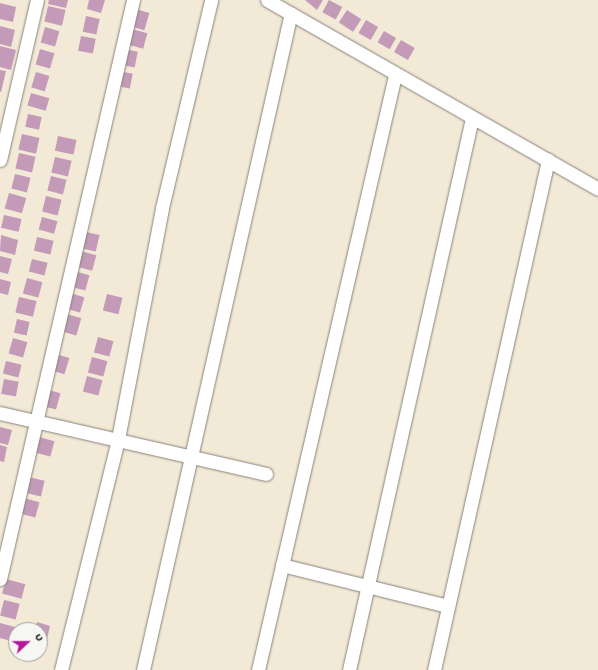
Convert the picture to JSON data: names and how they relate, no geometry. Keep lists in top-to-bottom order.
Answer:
{
  "north": "right"
}
